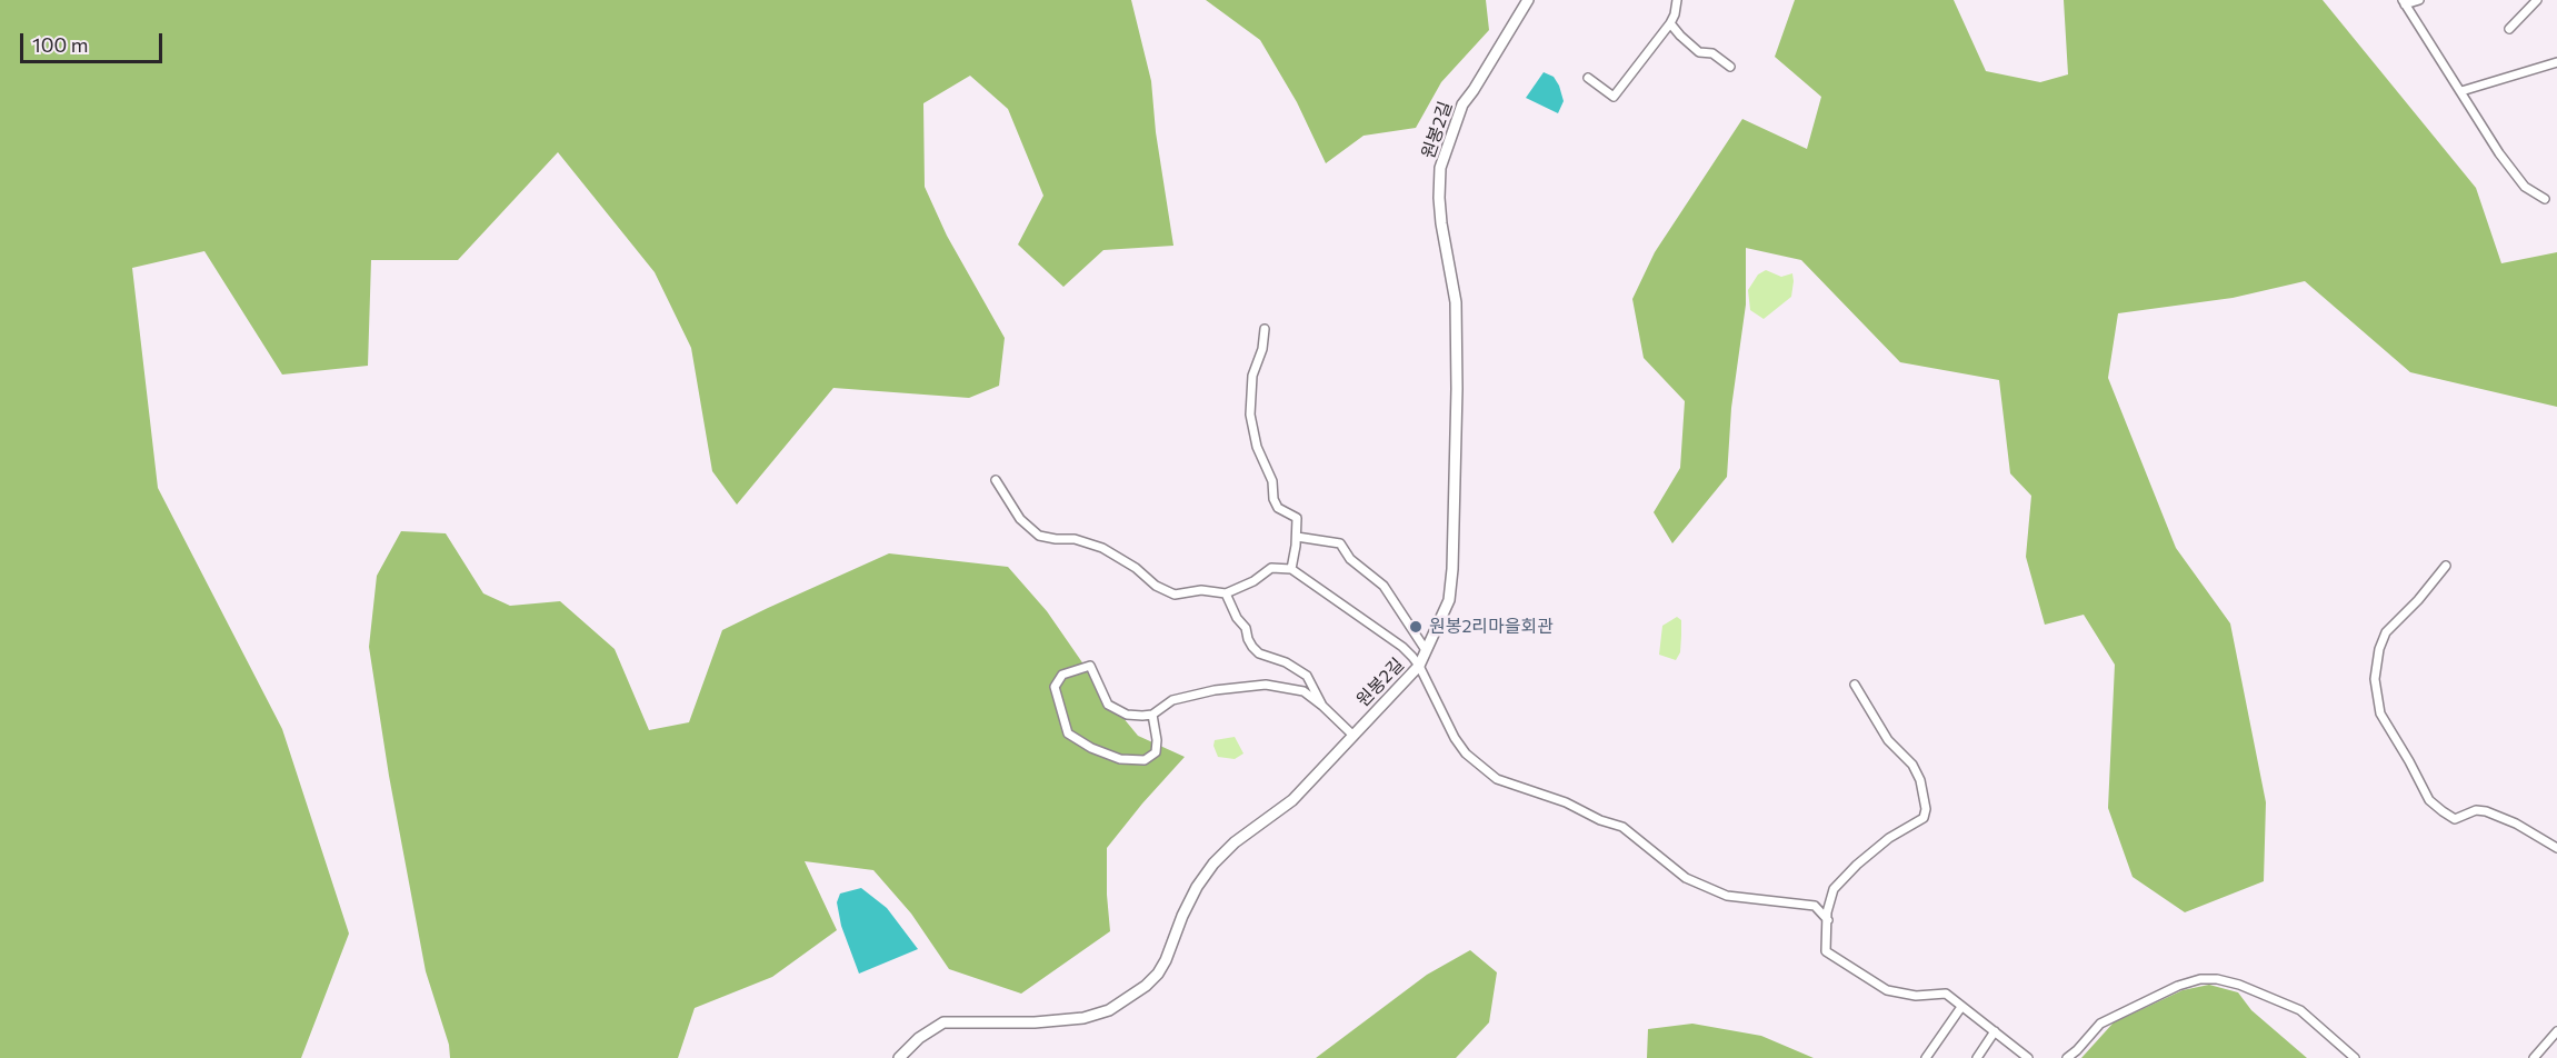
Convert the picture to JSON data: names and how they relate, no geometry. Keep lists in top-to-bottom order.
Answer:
{
  "streets": {
    "main road": ["원봉2길"]
  },
  "places": ["원봉2리마을회관"],
  "scale_bar": "100 m"
}
